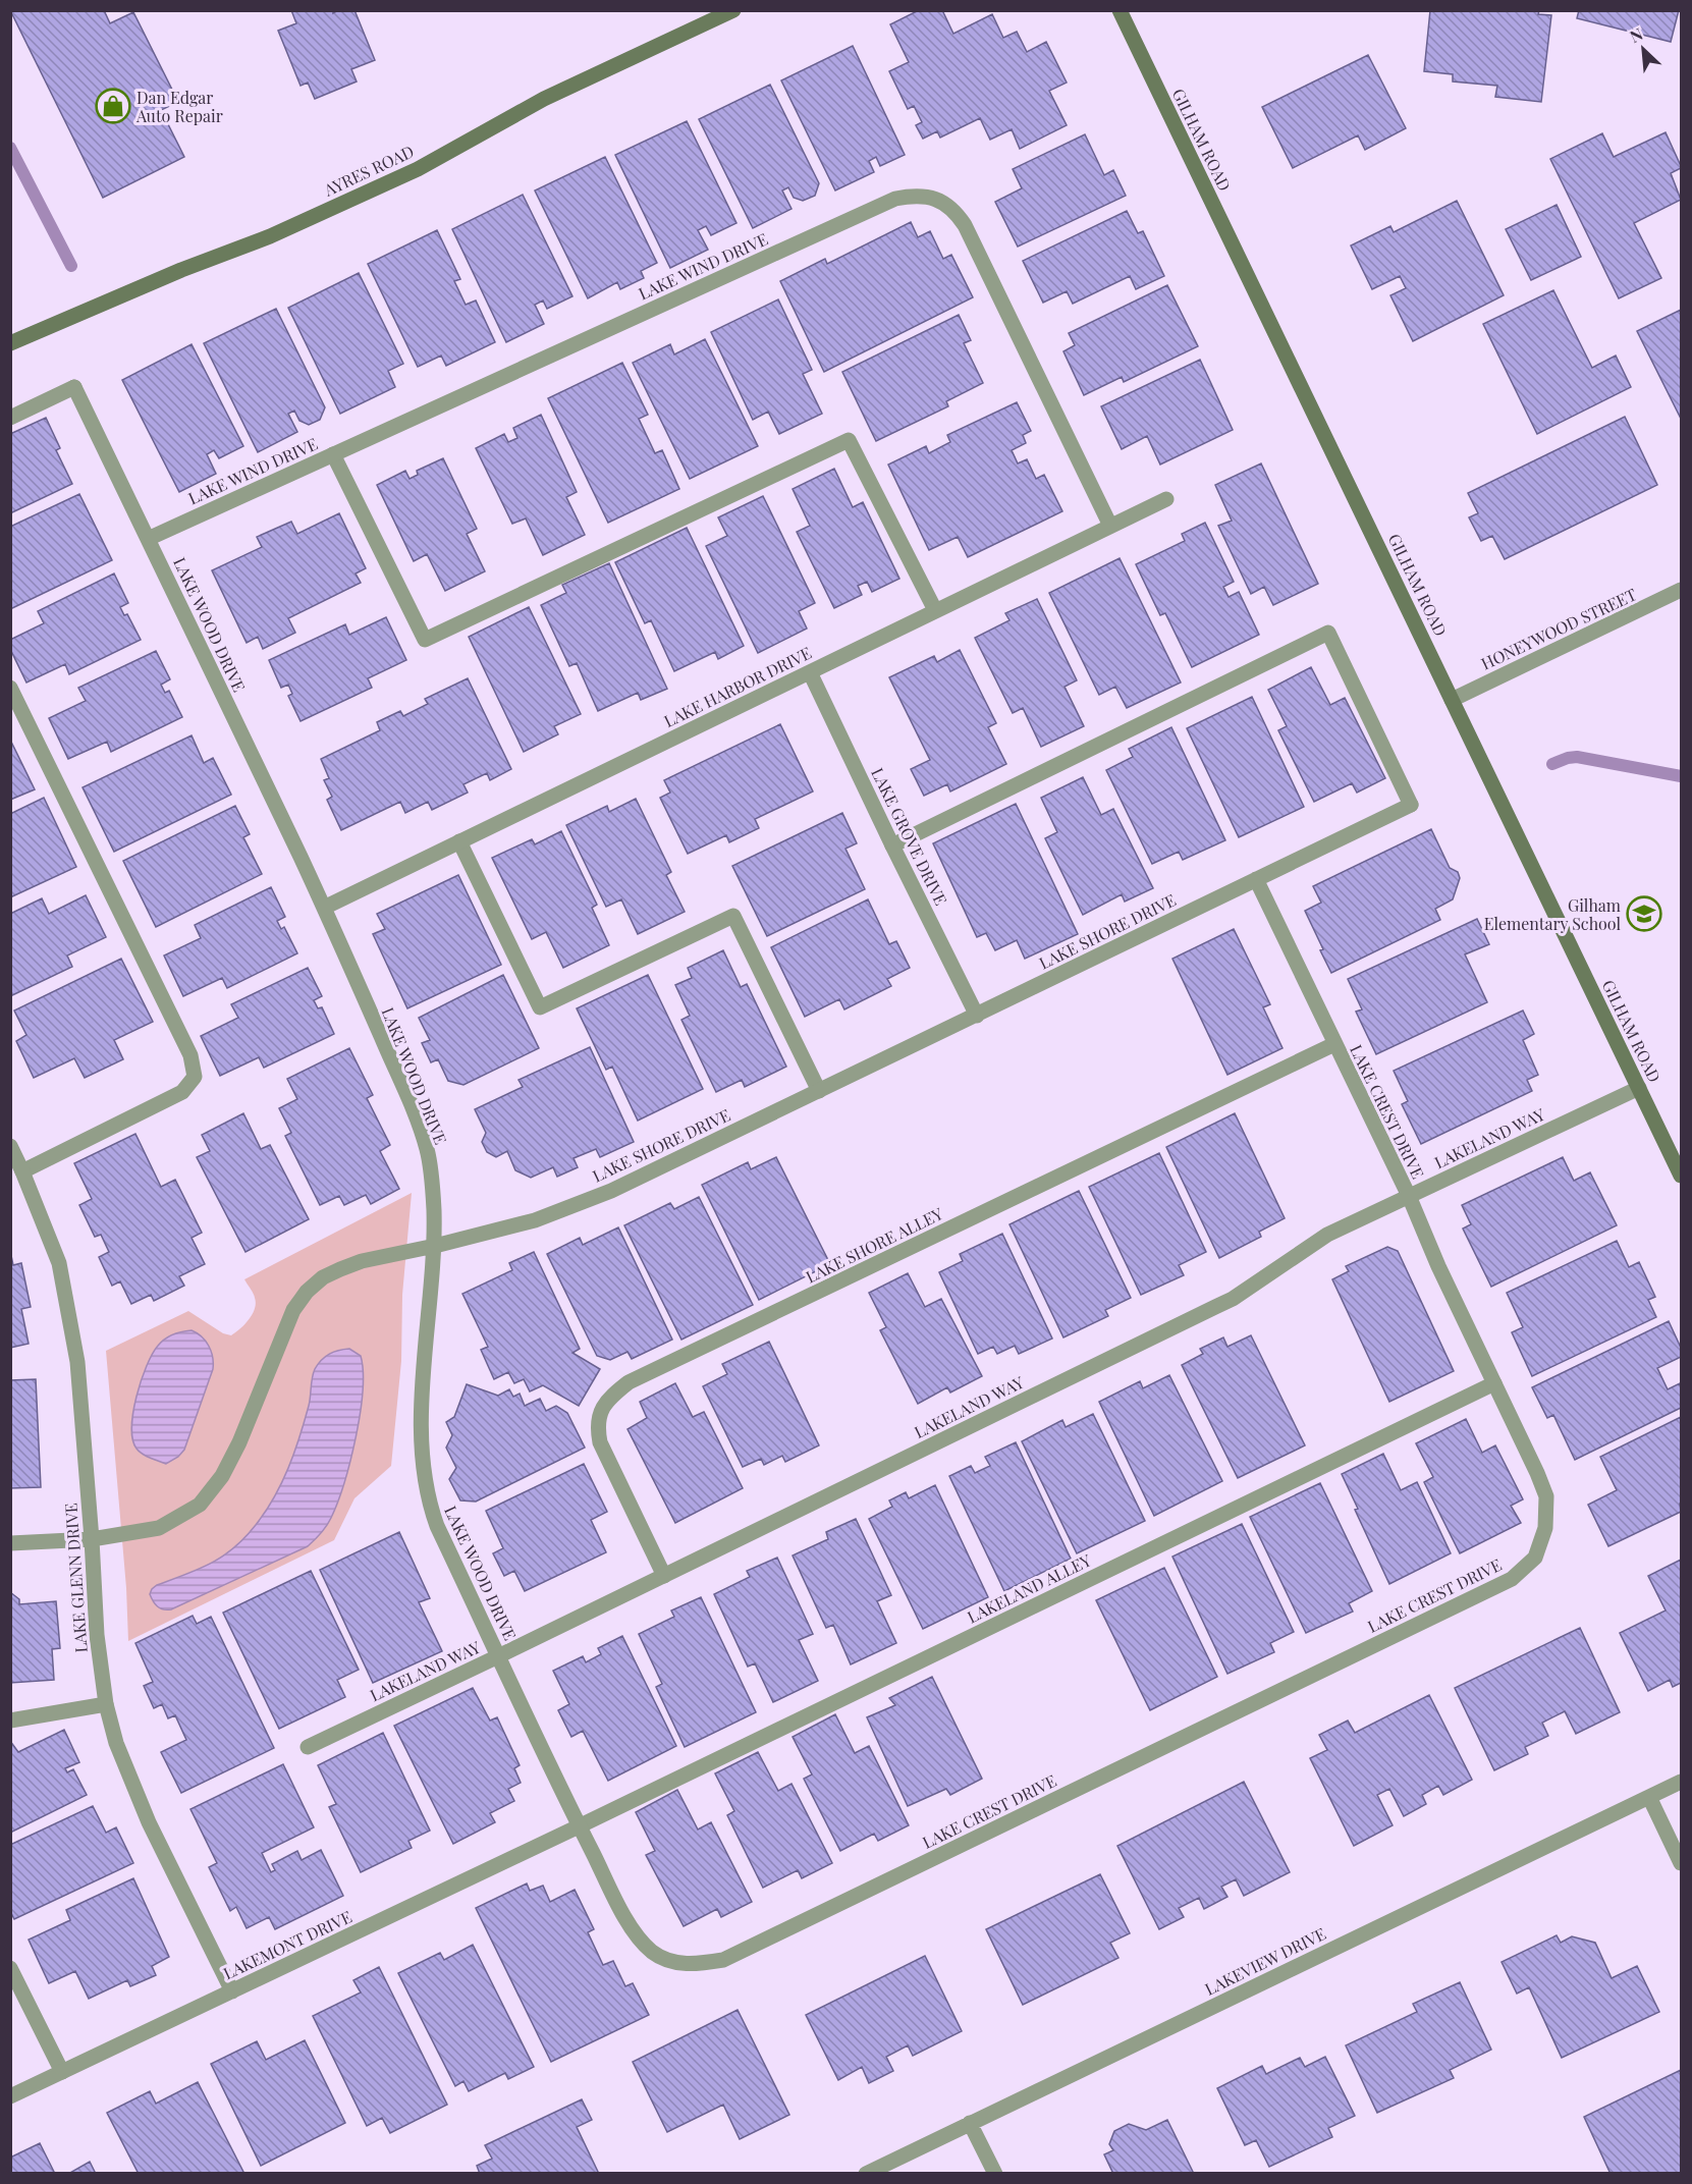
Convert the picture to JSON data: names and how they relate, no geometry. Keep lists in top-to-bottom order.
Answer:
{
  "streets": {
    "street": [
      "GILHAM ROAD",
      "AYRES ROAD",
      "LAKE WIND DRIVE",
      "LAKE WOOD DRIVE",
      "HONEYWOOD STREET",
      "LAKE HARBOR DRIVE",
      "LAKE GROVE DRIVE",
      "LAKE SHORE DRIVE",
      "LAKE CREST DRIVE",
      "LAKELAND WAY",
      "LAKE SHORE ALLEY",
      "LAKE GLENN DRIVE",
      "LAKELAND ALLEY",
      "LAKEMONT DRIVE",
      "LAKEVIEW DRIVE"
    ]
  },
  "crossings": [
    ["GILHAM ROAD", "HONEYWOOD STREET"],
    ["GILHAM ROAD", "LAKELAND WAY"],
    ["LAKE WIND DRIVE", "LAKE WOOD DRIVE"],
    ["LAKE WIND DRIVE", "LAKE HARBOR DRIVE"],
    ["LAKE WOOD DRIVE", "LAKE HARBOR DRIVE"],
    ["LAKE WOOD DRIVE", "LAKE SHORE DRIVE"],
    ["LAKE WOOD DRIVE", "LAKE CREST DRIVE"],
    ["LAKE WOOD DRIVE", "LAKELAND WAY"],
    ["LAKE WOOD DRIVE", "LAKELAND ALLEY"],
    ["LAKE WOOD DRIVE", "LAKEMONT DRIVE"],
    ["LAKE HARBOR DRIVE", "LAKE GROVE DRIVE"],
    ["LAKE GROVE DRIVE", "LAKE SHORE DRIVE"],
    ["LAKE SHORE DRIVE", "LAKE CREST DRIVE"],
    ["LAKE SHORE DRIVE", "LAKE GLENN DRIVE"],
    ["LAKE CREST DRIVE", "LAKELAND WAY"],
    ["LAKE CREST DRIVE", "LAKE SHORE ALLEY"],
    ["LAKE CREST DRIVE", "LAKELAND ALLEY"],
    ["LAKELAND WAY", "LAKE SHORE ALLEY"],
    ["LAKE GLENN DRIVE", "LAKEMONT DRIVE"],
    ["LAKELAND ALLEY", "LAKEMONT DRIVE"]
  ],
  "places": {
    "shop": ["Dan Edgar Auto Repair"],
    "school or university": ["Gilham Elementary School"]
  },
  "north": "top left"
}
